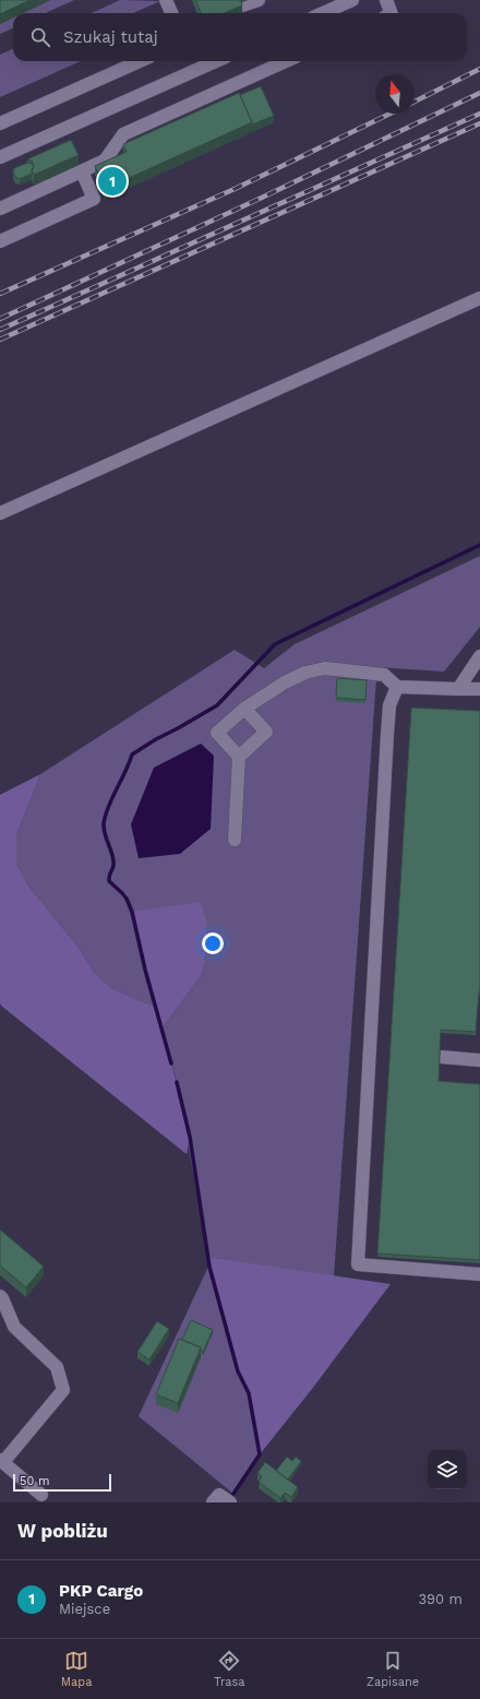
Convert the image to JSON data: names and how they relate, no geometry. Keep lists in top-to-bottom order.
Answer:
{
  "scale_bar": "50 m",
  "north": "top",
  "page": {
    "search": "Szukaj tutaj",
    "pins": "1",
    "scale": "50 m",
    "heading": "W pobliżu",
    "list": [
      {
        "mark": "1",
        "name": "PKP Cargo",
        "note": "Miejsce",
        "value": "390 m"
      }
    ],
    "nav": ["Mapa", "Trasa", "Zapisane"]
  }
}
